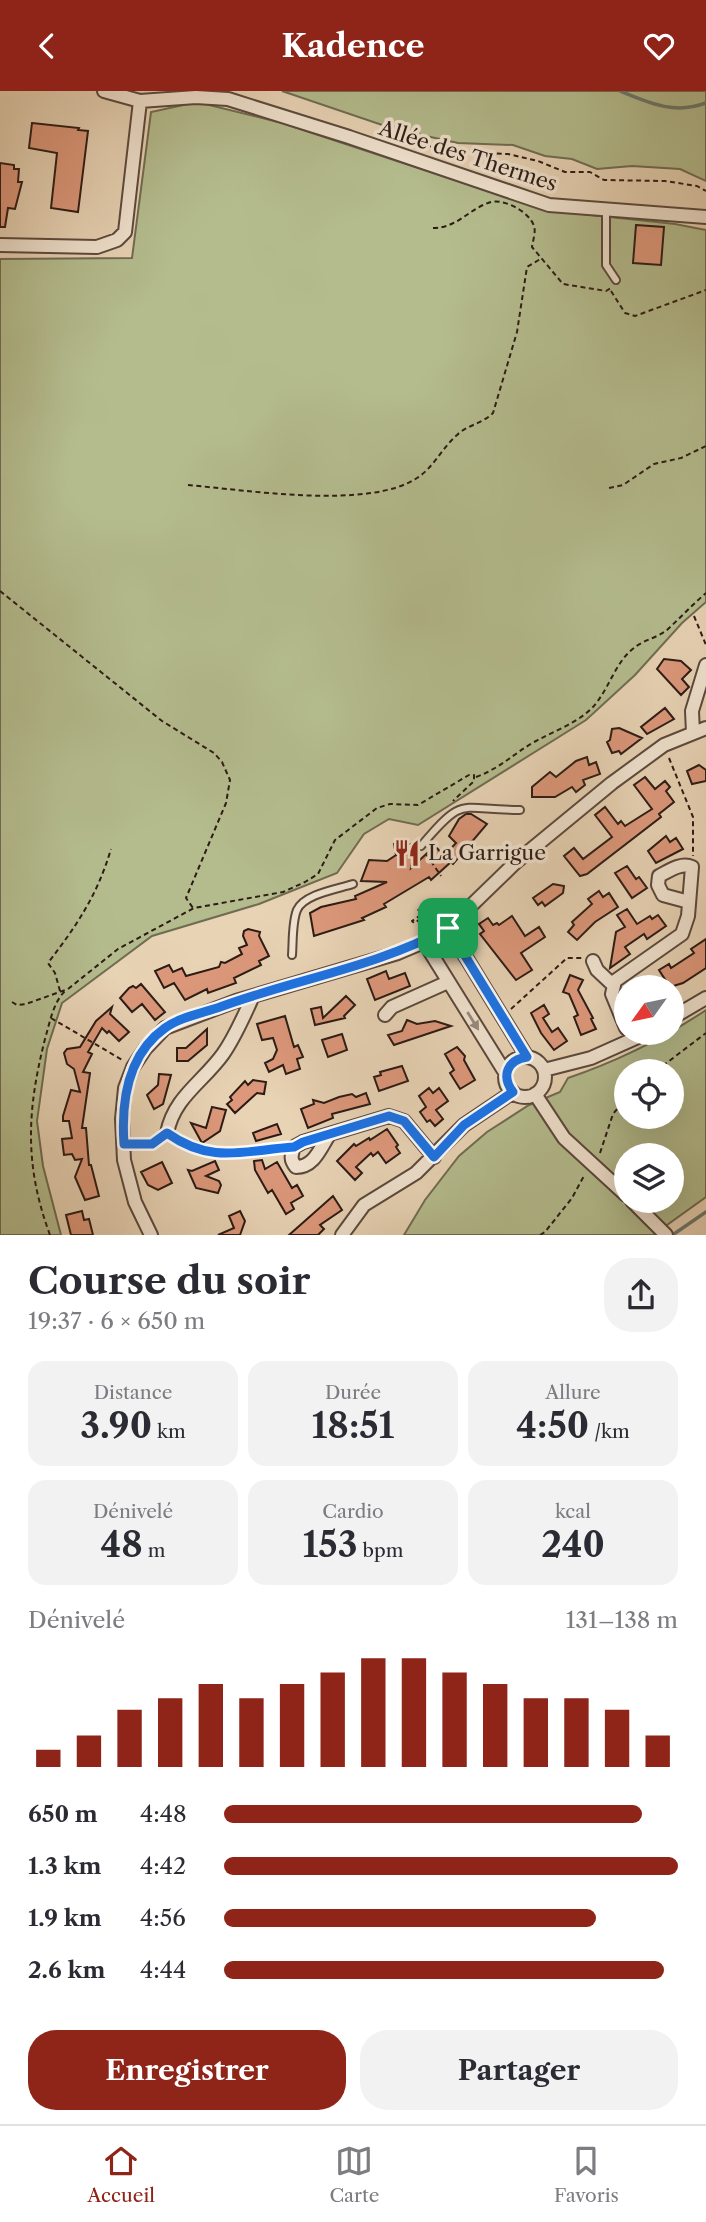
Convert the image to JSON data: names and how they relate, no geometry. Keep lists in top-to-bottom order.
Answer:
{
  "streets": {
    "street": ["Allée des Thermes"]
  },
  "places": {
    "restaurant": ["La Garrigue"]
  },
  "north": "bottom left",
  "page": {
    "header": "Kadence",
    "heading": ["Course du soir", "19:37 · 6 × 650 m"],
    "stats": [
      ["Distance", "3.90 km"],
      ["Durée", "18:51"],
      ["Allure", "4:50 /km"],
      ["Dénivelé", "48 m"],
      ["Cardio", "153 bpm"],
      ["kcal", "240"]
    ],
    "chart": ["Dénivelé", "131–138 m"],
    "list": [
      {
        "name": "650 m",
        "note": "4:48"
      },
      {
        "name": "1.3 km",
        "note": "4:42"
      },
      {
        "name": "1.9 km",
        "note": "4:56"
      },
      {
        "name": "2.6 km",
        "note": "4:44"
      }
    ],
    "buttons": ["Enregistrer", "Partager"],
    "tabs": ["Accueil", "Carte", "Favoris"]
  }
}
